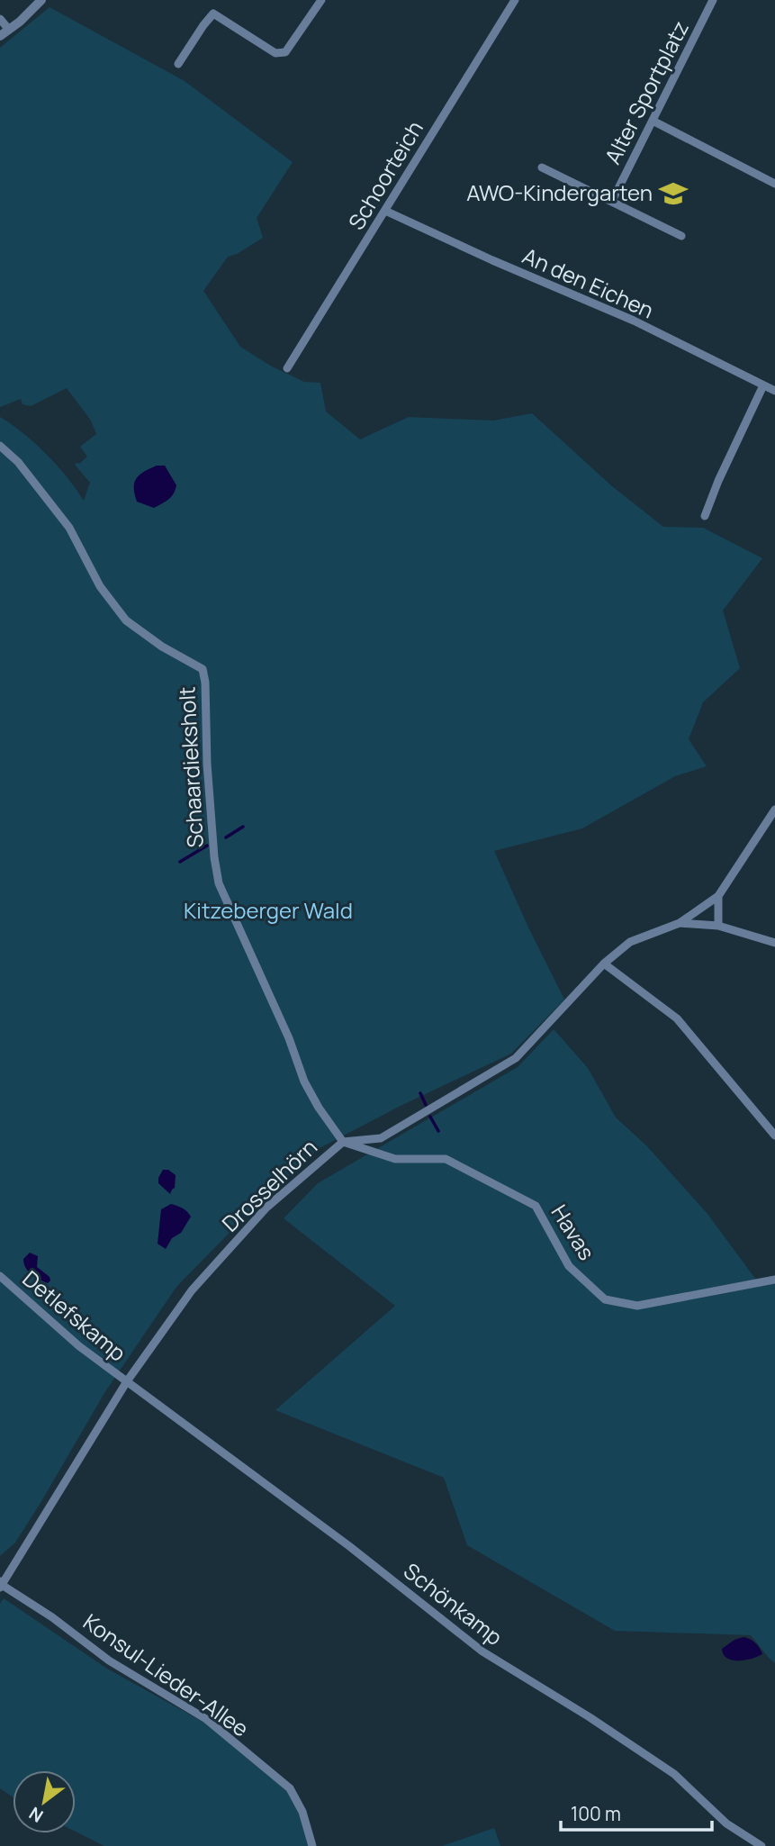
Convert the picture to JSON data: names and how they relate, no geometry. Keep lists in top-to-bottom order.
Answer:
{
  "streets": {
    "street": [
      "Alter Sportplatz",
      "Schoorteich",
      "An den Eichen",
      "Schaardieksholt",
      "Drosselhörn",
      "Havas",
      "Detlefskamp",
      "Schönkamp",
      "Konsul-Lieder-Allee"
    ]
  },
  "crossings": [
    ["Schoorteich", "An den Eichen"],
    ["Schaardieksholt", "Drosselhörn"],
    ["Schaardieksholt", "Havas"],
    ["Drosselhörn", "Havas"],
    ["Drosselhörn", "Detlefskamp"],
    ["Drosselhörn", "Schönkamp"],
    ["Drosselhörn", "Konsul-Lieder-Allee"],
    ["Detlefskamp", "Schönkamp"]
  ],
  "parks": ["Kitzeberger Wald"],
  "places": {
    "school or university": ["AWO-Kindergarten"]
  },
  "scale_bar": "100 m",
  "north": "bottom left"
}
